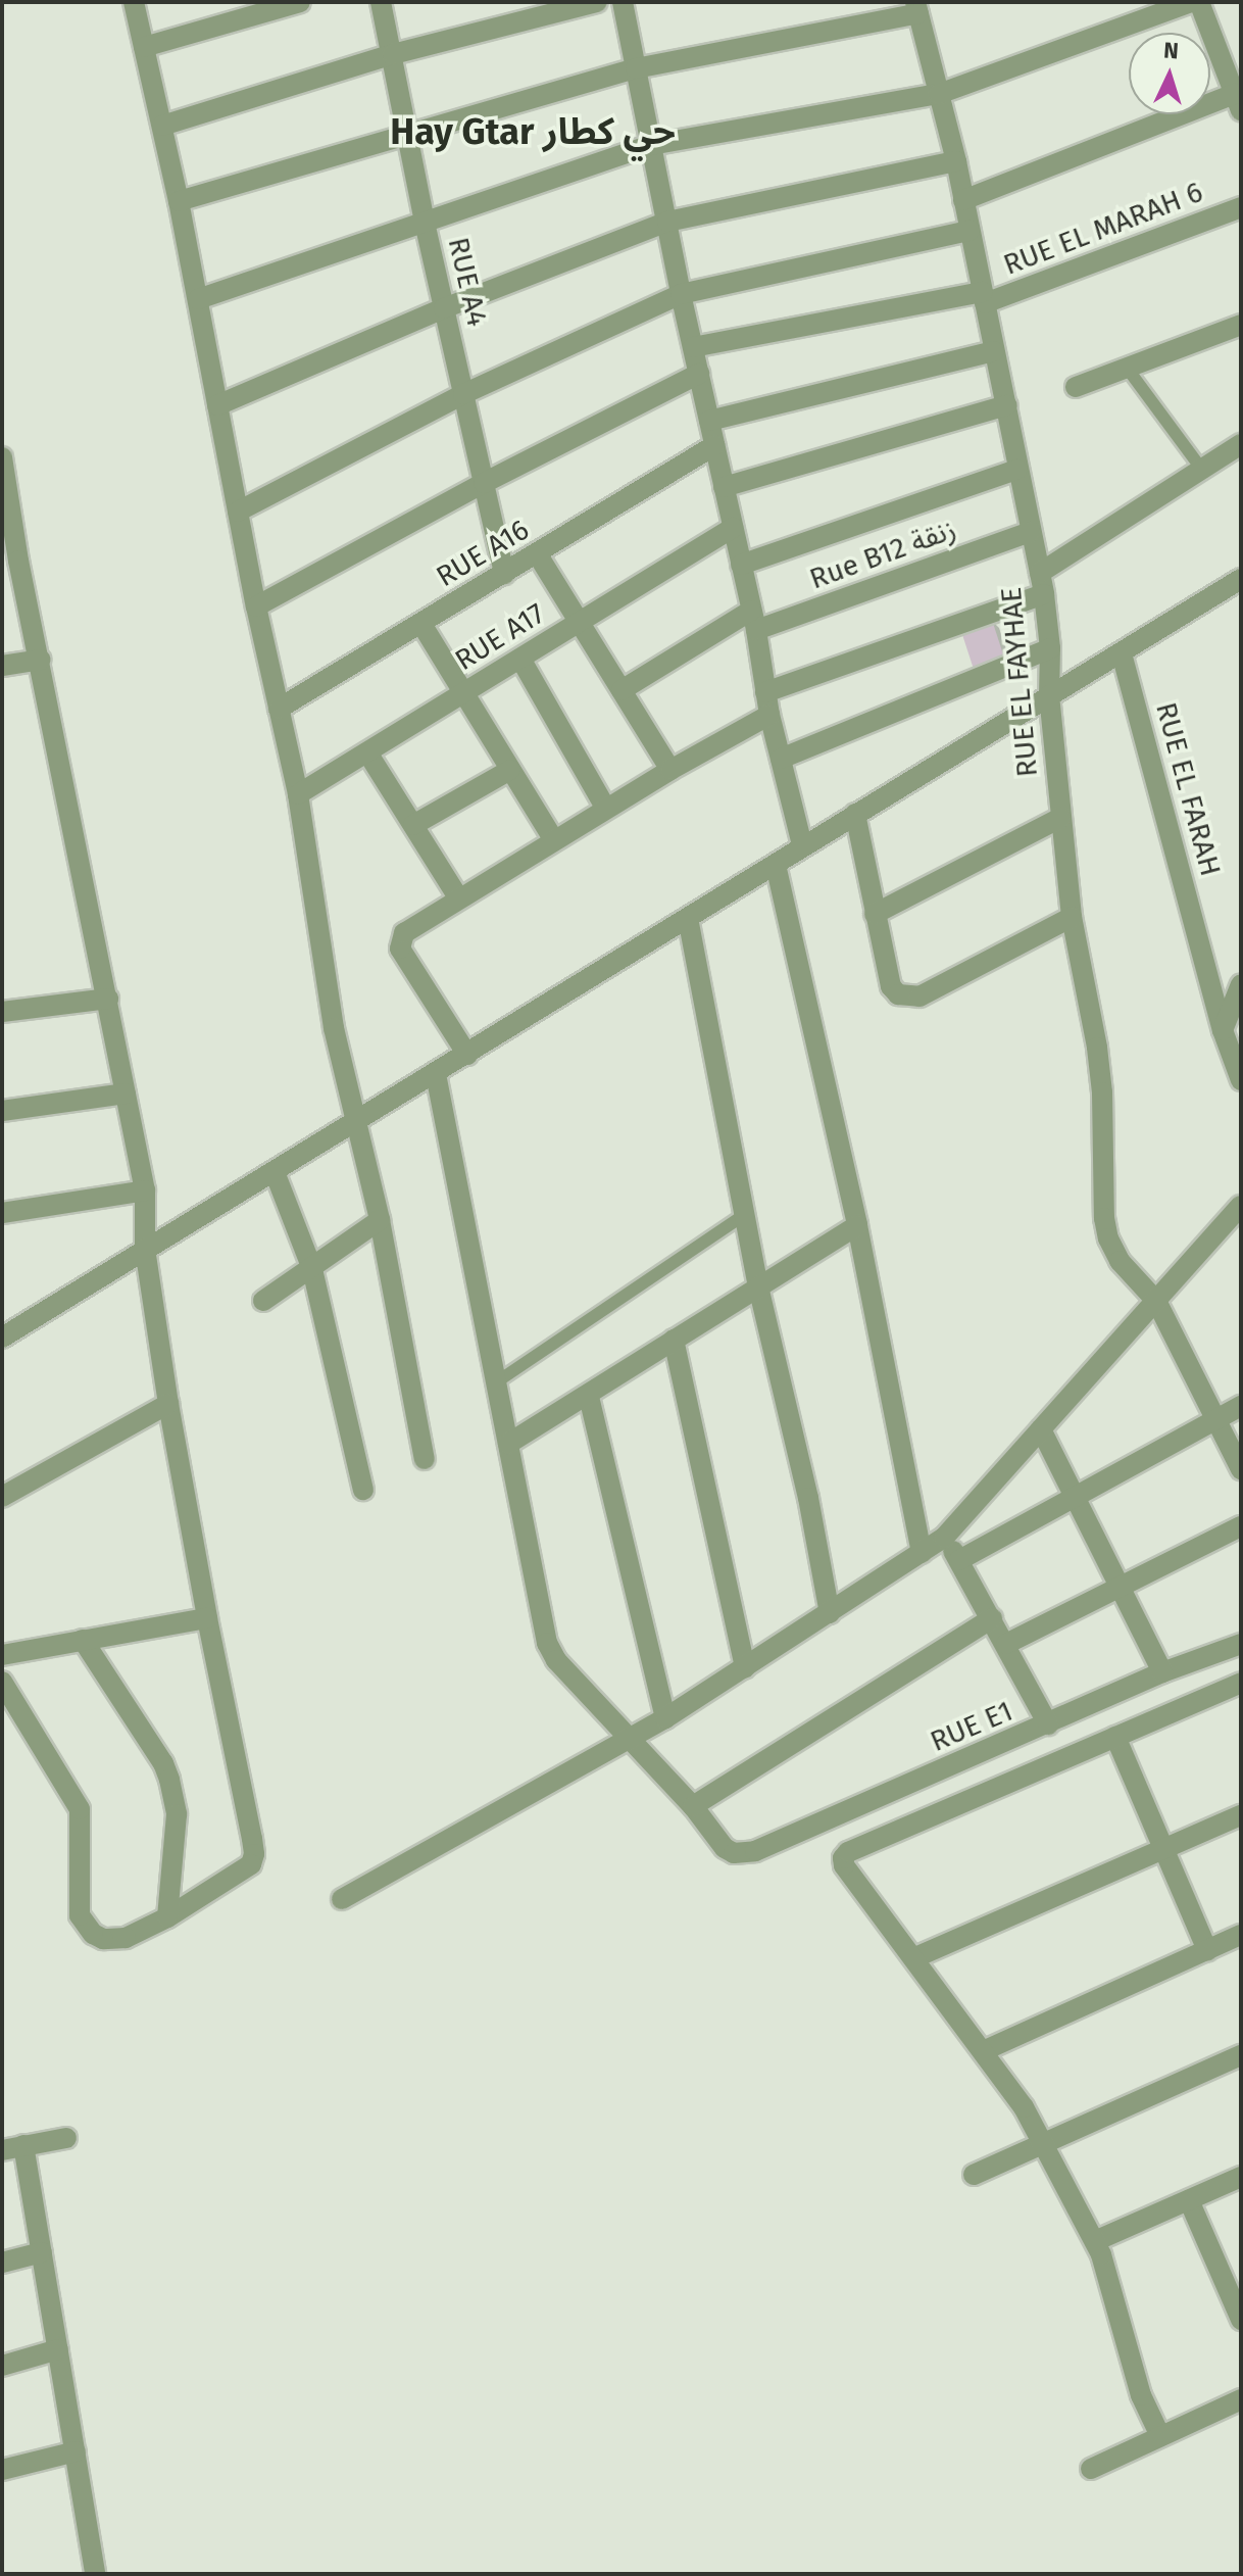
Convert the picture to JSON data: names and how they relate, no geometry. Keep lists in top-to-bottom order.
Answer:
{
  "streets": {
    "street": [
      "RUE EL MARAH 6",
      "RUE A4",
      "RUE A16",
      "Rue B12 زنقة",
      "RUE A17",
      "RUE EL FAYHAE",
      "RUE EL FARAH",
      "RUE E1"
    ]
  },
  "crossings": [
    ["RUE EL MARAH 6", "RUE EL FAYHAE"],
    ["RUE A4", "RUE A16"],
    ["Rue B12 زنقة", "RUE EL FAYHAE"]
  ],
  "districts": ["Hay Gtar حي كطار"],
  "north": "top"
}
